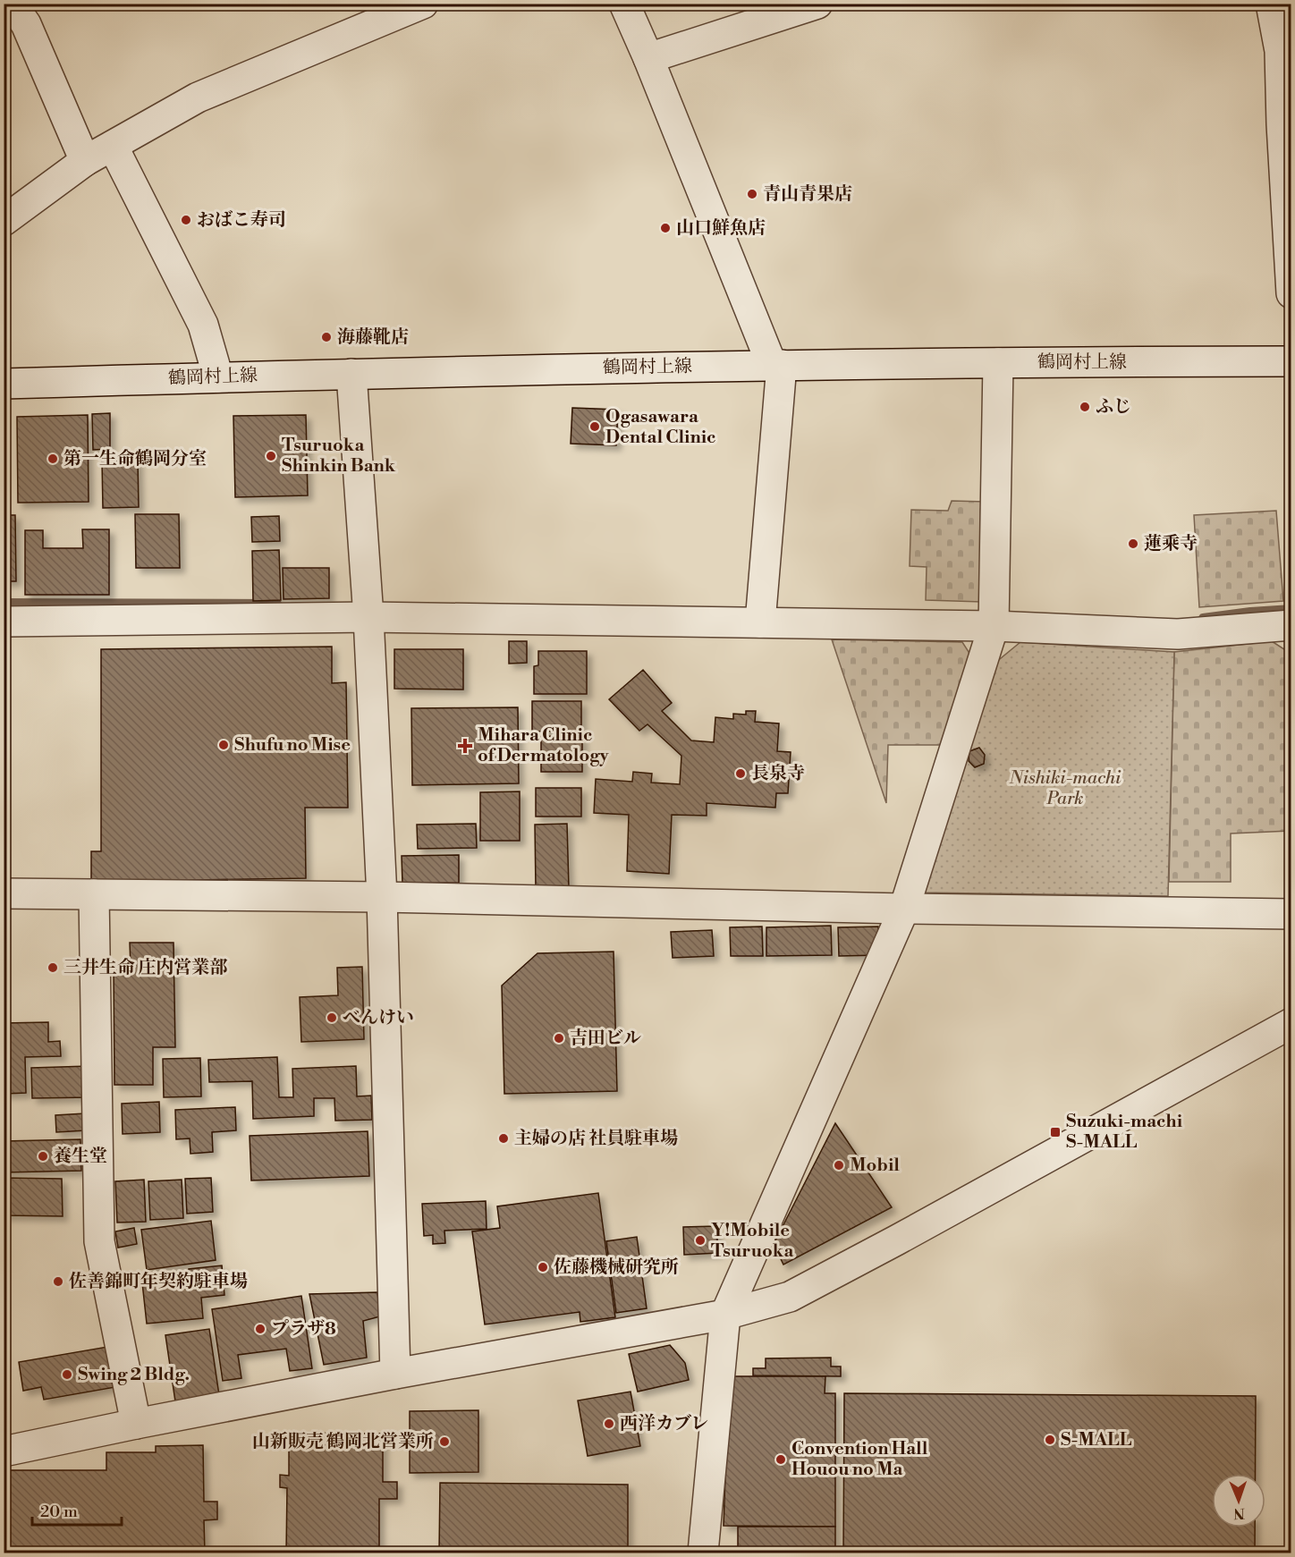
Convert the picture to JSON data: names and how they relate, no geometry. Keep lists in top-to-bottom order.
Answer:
{
  "streets": {
    "street": ["鶴岡村上線"]
  },
  "parks": ["Nishiki-machi Park"],
  "places": {
    "other": [
      "青山青果店",
      "おばこ寿司",
      "山口鮮魚店",
      "海藤靴店",
      "ふじ",
      "Ogasawara Dental Clinic",
      "Tsuruoka Shinkin Bank",
      "第一生命鶴岡分室",
      "蓮乘寺",
      "Shufu no Mise",
      "長泉寺",
      "三井生命 庄内営業部",
      "べんけい",
      "吉田ビル",
      "主婦の店 社員駐車場",
      "養生堂",
      "Mobil",
      "Y!Mobile Tsuruoka",
      "佐藤機械研究所",
      "佐善錦町年契約駐車場",
      "プラザ8",
      "Swing 2 Bldg.",
      "西洋カブレ",
      "S-MALL",
      "山新販売 鶴岡北営業所",
      "Convention Hall Houou no Ma"
    ],
    "health": ["Mihara Clinic of Dermatology"],
    "transit": ["Suzuki-machi S-MALL"]
  },
  "scale_bar": "20 m",
  "north": "bottom"
}
